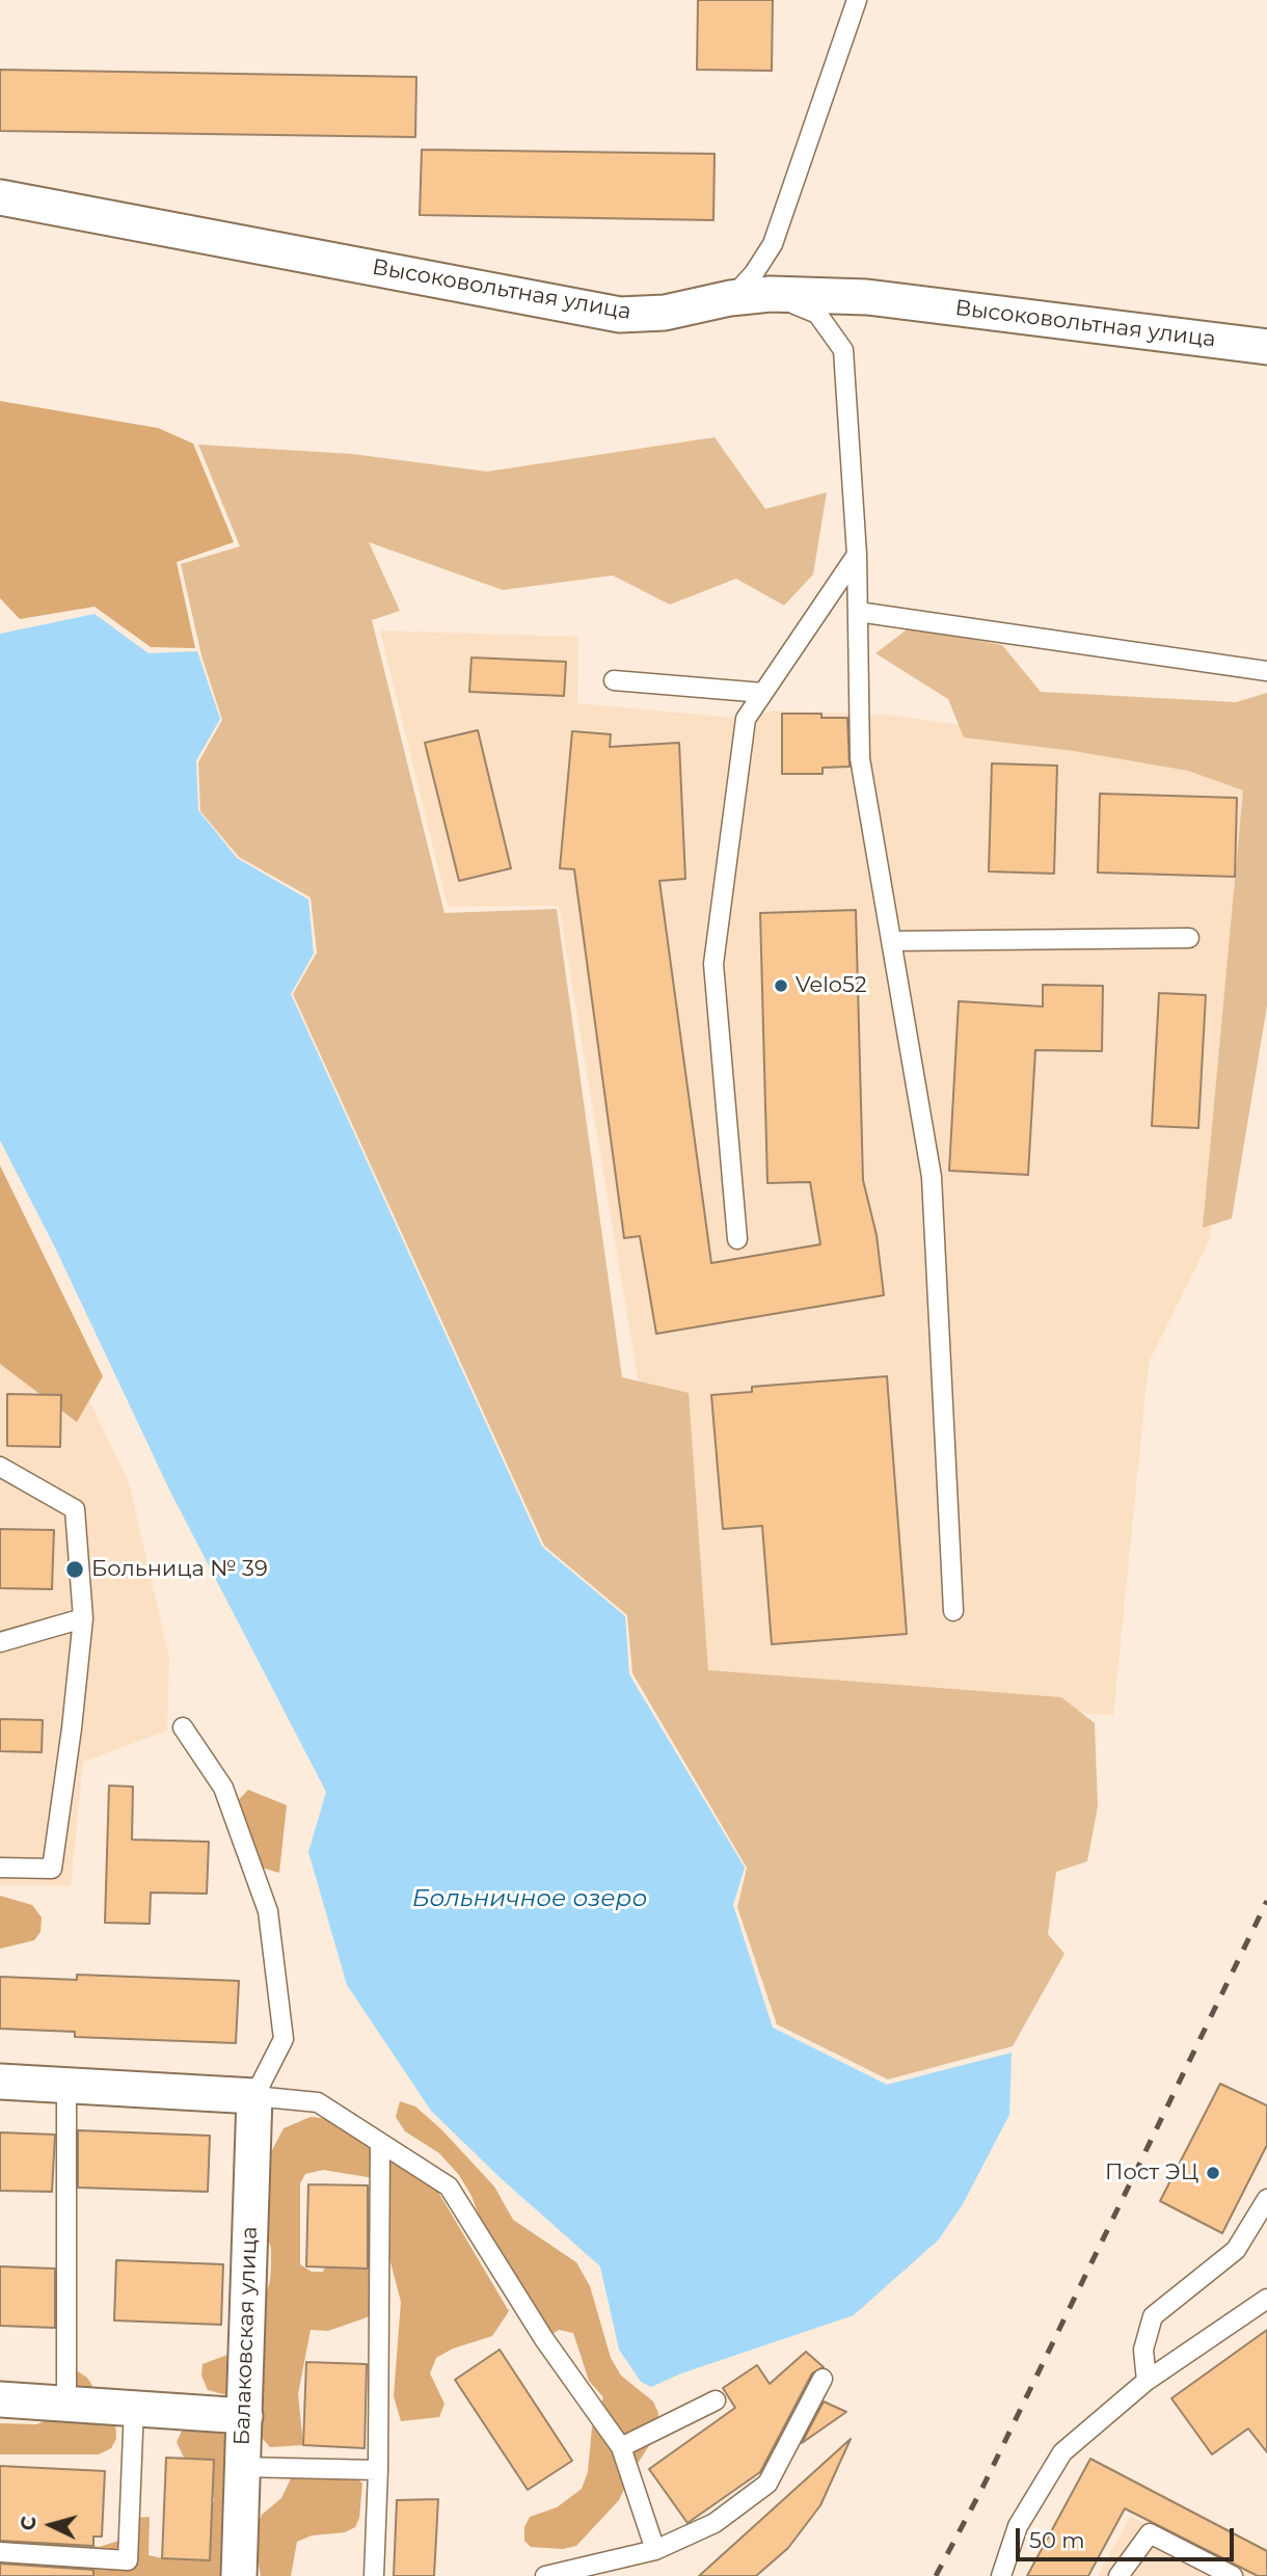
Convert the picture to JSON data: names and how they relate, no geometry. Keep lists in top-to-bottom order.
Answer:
{
  "streets": {
    "street": ["Высоковольтная улица", "Балаковская улица"]
  },
  "water": ["Больничное озеро"],
  "places": ["Velo52", "Больница № 39", "Пост ЭЦ"],
  "scale_bar": "50 m",
  "north": "left"
}
